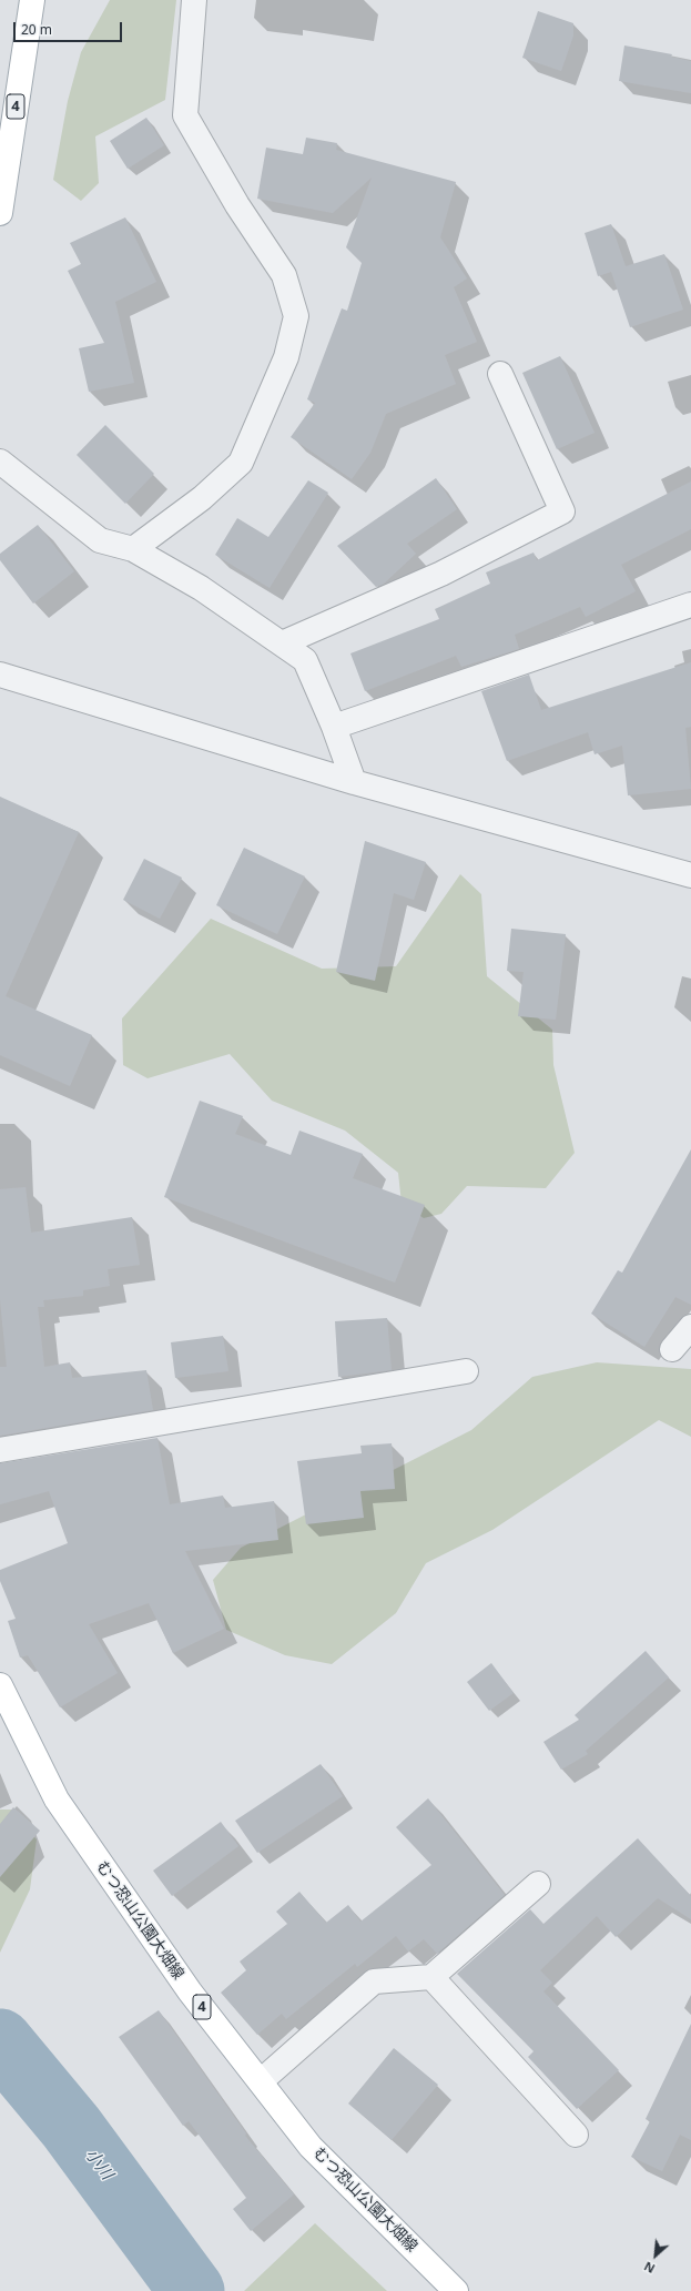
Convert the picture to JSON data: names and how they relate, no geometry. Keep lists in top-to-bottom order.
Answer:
{
  "streets": {
    "main road": ["4", "むつ恐山公園大畑線"]
  },
  "water": ["小川"],
  "scale_bar": "20 m",
  "north": "bottom left"
}
